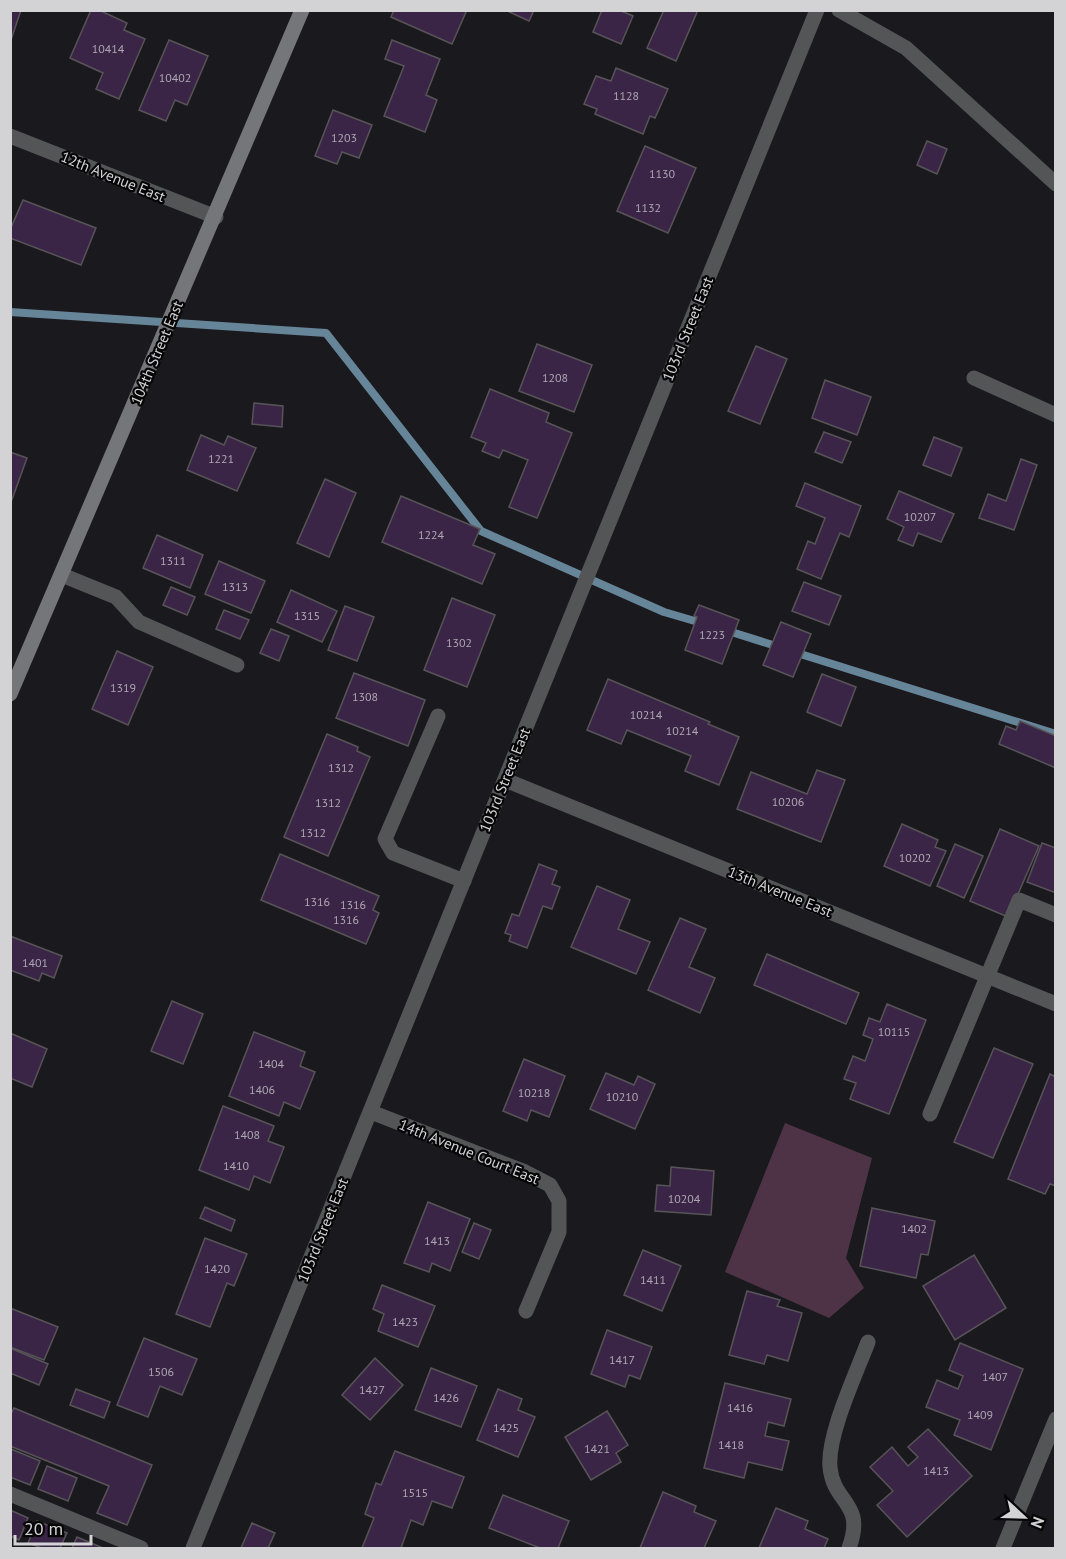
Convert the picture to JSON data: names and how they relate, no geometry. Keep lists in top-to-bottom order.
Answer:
{
  "streets": {
    "street": [
      "12th Avenue East",
      "103rd Street East",
      "104th Street East",
      "13th Avenue East",
      "14th Avenue Court East"
    ]
  },
  "crossings": [
    ["12th Avenue East", "104th Street East"],
    ["103rd Street East", "13th Avenue East"],
    ["103rd Street East", "14th Avenue Court East"]
  ],
  "house_numbers": [
    "10414",
    "10402",
    "1128",
    "1203",
    "1130",
    "1132",
    "1208",
    "1221",
    "10207",
    "1224",
    "1311",
    "1313",
    "1315",
    "1223",
    "1302",
    "1319",
    "1308",
    "10214",
    "10214",
    "1312",
    "10206",
    "1312",
    "1312",
    "10202",
    "1316",
    "1316",
    "1316",
    "1401",
    "10115",
    "1404",
    "1406",
    "10218",
    "10210",
    "1408",
    "1410",
    "10204",
    "1402",
    "1413",
    "1420",
    "1411",
    "1423",
    "1417",
    "1506",
    "1407",
    "1427",
    "1426",
    "1416",
    "1409",
    "1425",
    "1418",
    "1421",
    "1413",
    "1515"
  ],
  "scale_bar": "20 m",
  "north": "right"
}
